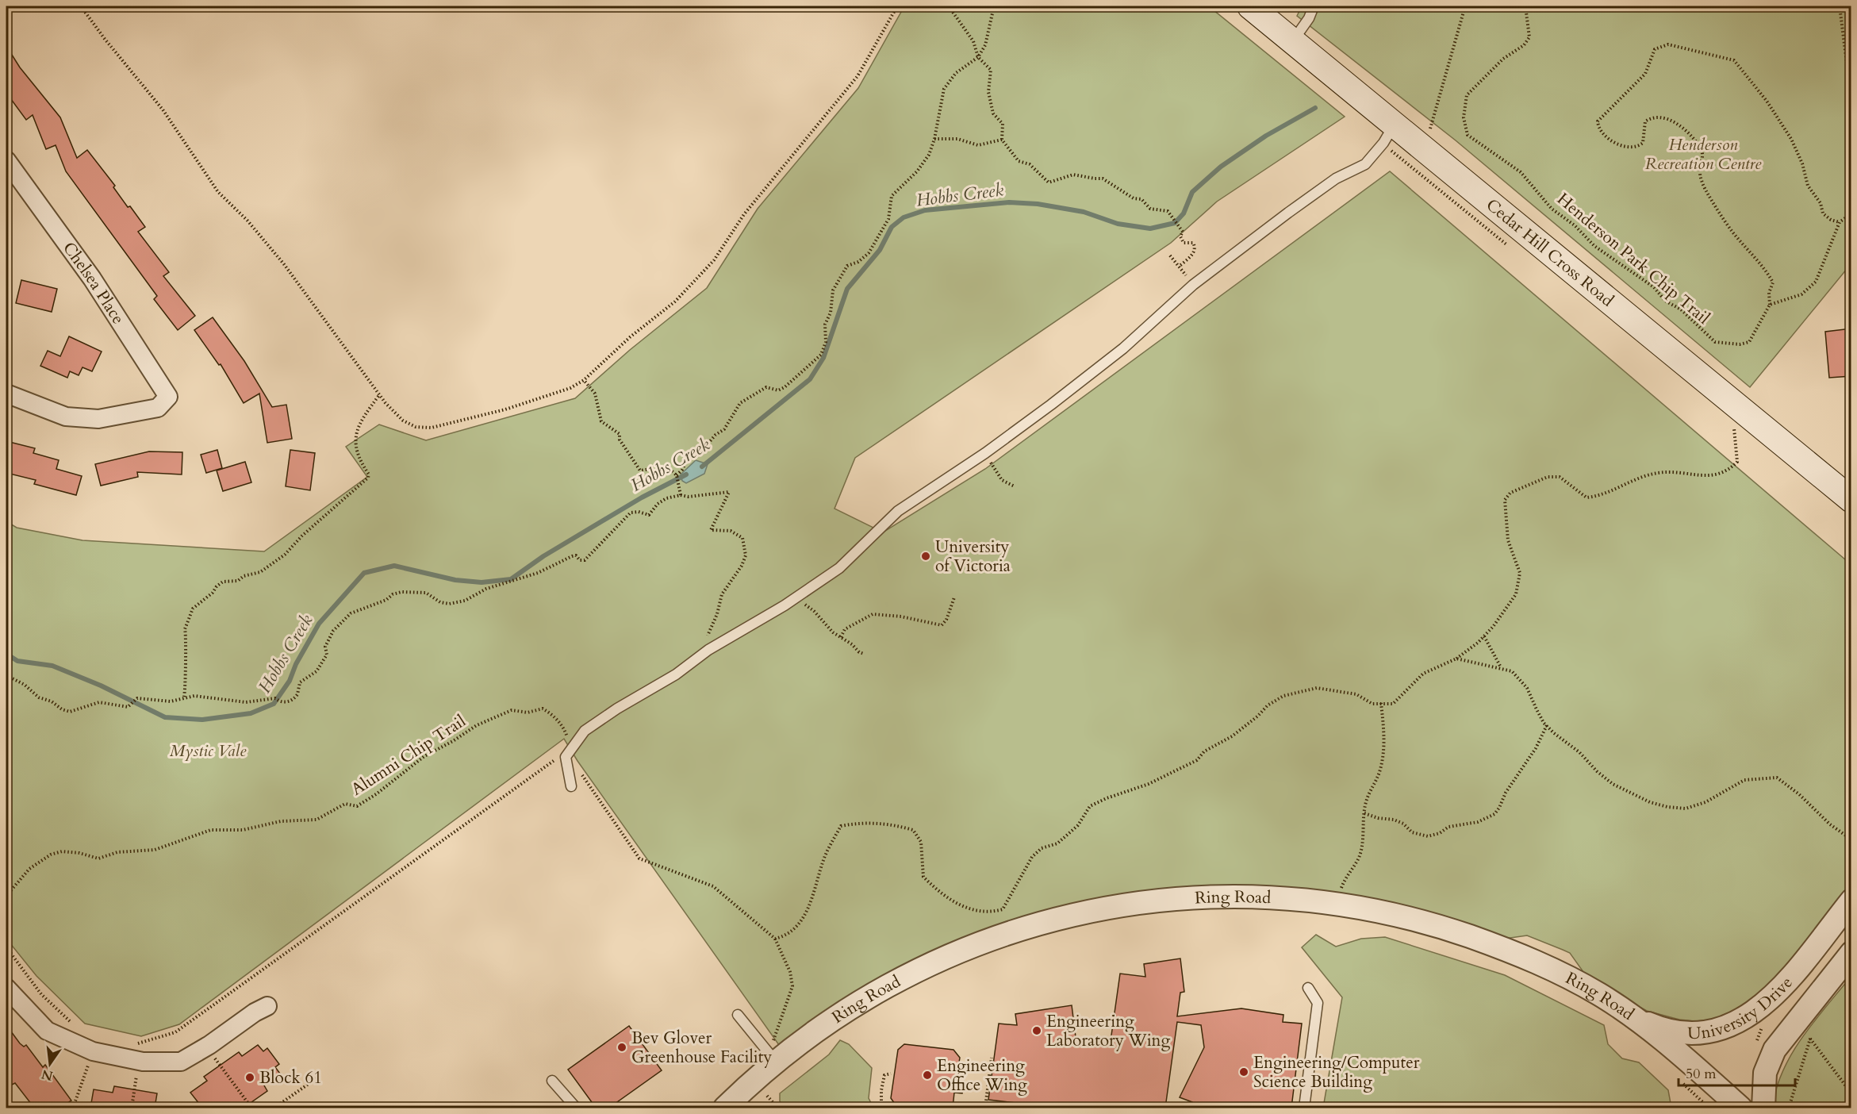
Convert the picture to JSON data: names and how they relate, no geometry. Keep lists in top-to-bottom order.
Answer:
{
  "streets": {
    "main road": ["Cedar Hill Cross Road"],
    "street": ["Chelsea Place", "Ring Road", "University Drive"],
    "path": ["Henderson Park Chip Trail", "Alumni Chip Trail"]
  },
  "crossings": [
    ["Ring Road", "University Drive"]
  ],
  "water": ["Hobbs Creek"],
  "parks": ["Henderson Recreation Centre", "Mystic Vale"],
  "places": [
    "University of Victoria",
    "Engineering Laboratory Wing",
    "Bev Glover Greenhouse Facility",
    "Engineering/Computer Science Building",
    "Engineering Office Wing",
    "Block 61"
  ],
  "scale_bar": "50 m",
  "north": "bottom"
}
